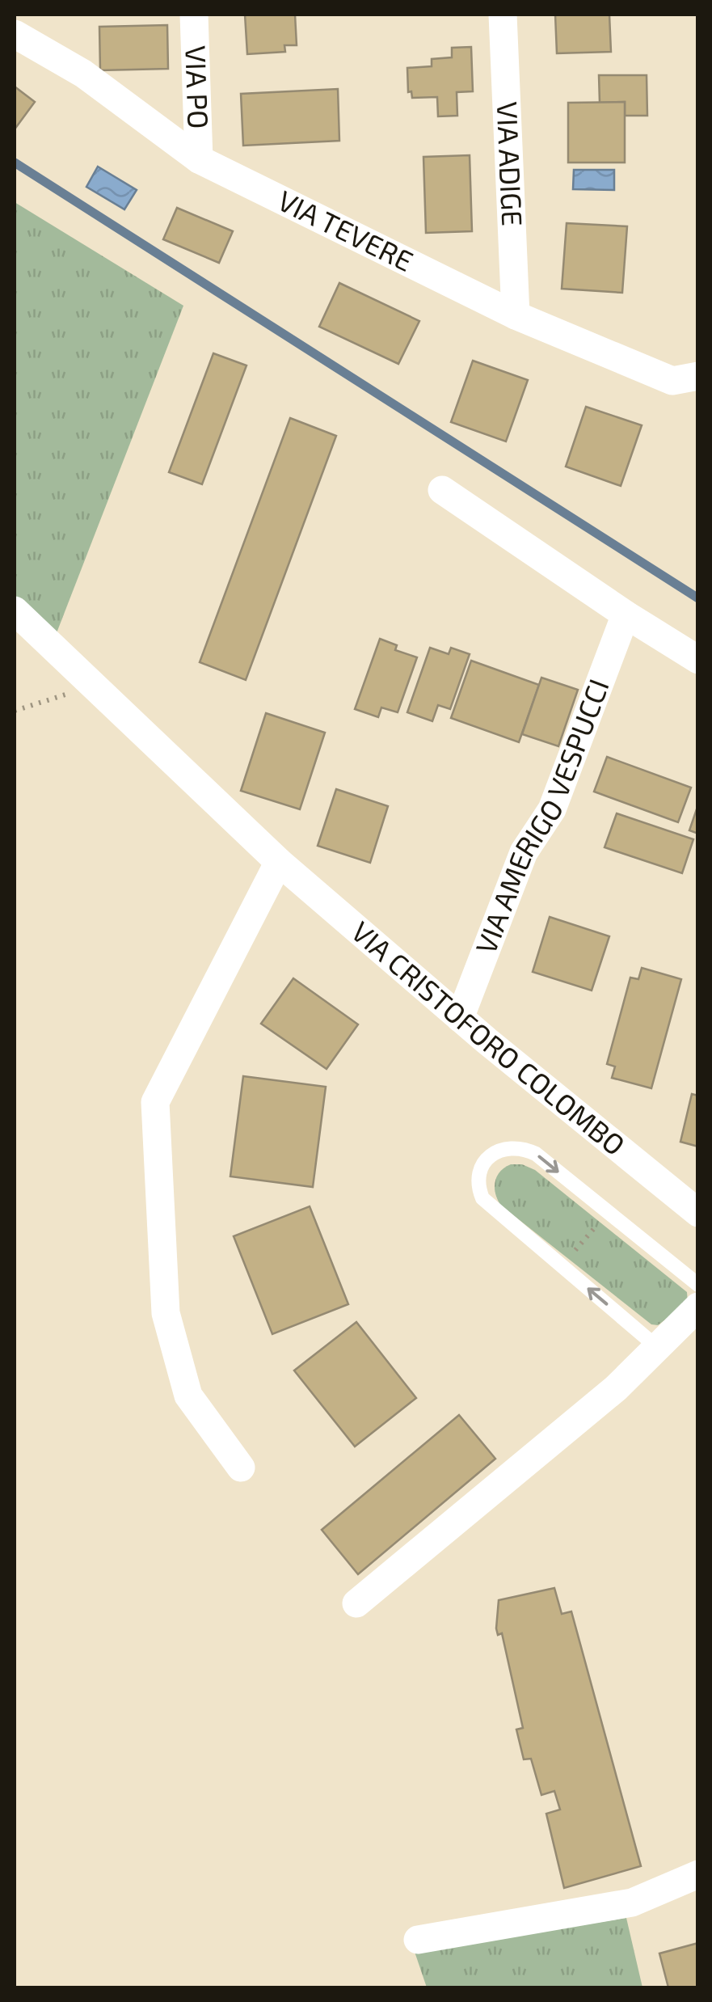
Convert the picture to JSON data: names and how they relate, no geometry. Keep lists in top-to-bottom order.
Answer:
{
  "streets": {
    "street": [
      "VIA PO",
      "VIA ADIGE",
      "VIA TEVERE",
      "VIA AMERIGO VESPUCCI",
      "VIA CRISTOFORO COLOMBO"
    ]
  },
  "crossings": [
    ["VIA PO", "VIA TEVERE"],
    ["VIA ADIGE", "VIA TEVERE"],
    ["VIA AMERIGO VESPUCCI", "VIA CRISTOFORO COLOMBO"]
  ]
}
